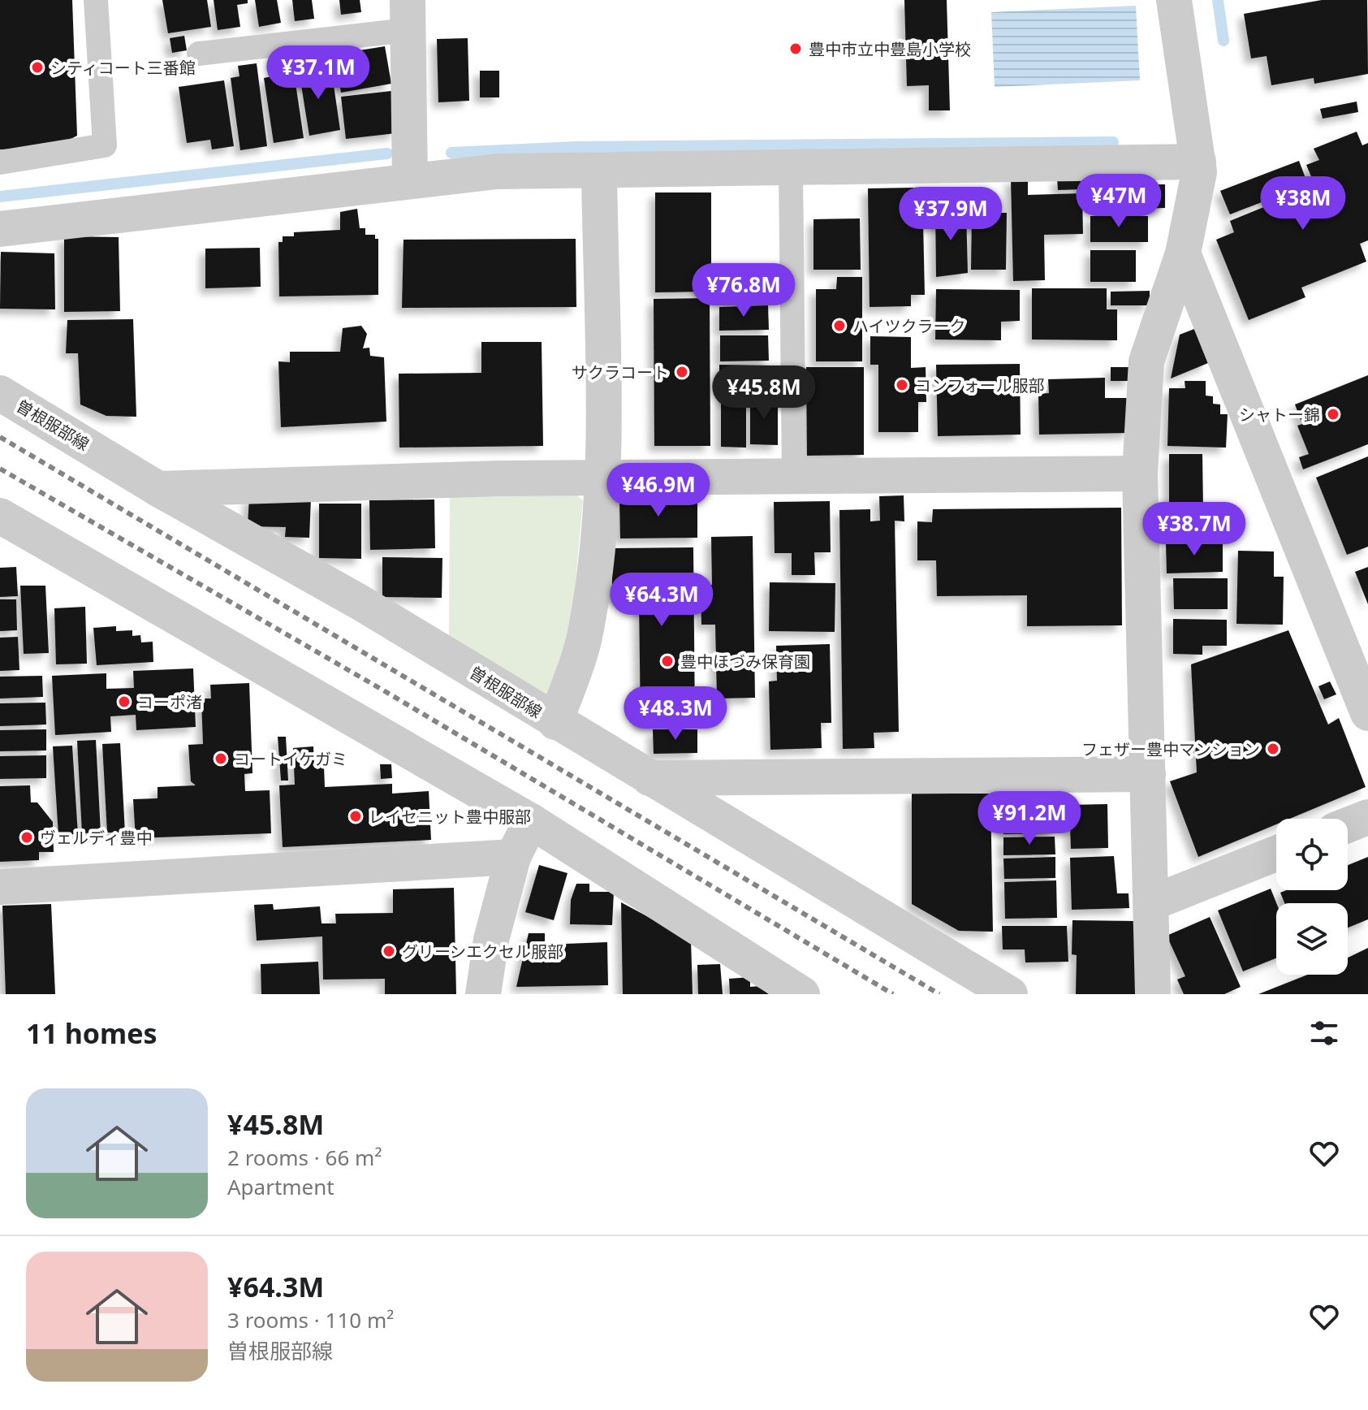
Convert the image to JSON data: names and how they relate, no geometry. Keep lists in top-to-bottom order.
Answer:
{
  "streets": {
    "street": ["曽根服部線"]
  },
  "places": [
    "豊中市立中豊島小学校",
    "シティコート三番館",
    "ハイツクラーク",
    "サクラコート",
    "コンフォール服部",
    "シャトー錦",
    "豊中ほづみ保育園",
    "コーポ渚",
    "フェザー豊中マンション",
    "コートイケガミ",
    "レイセニット豊中服部",
    "ヴェルディ豊中",
    "グリーンエクセル服部"
  ],
  "page": {
    "price": [
      "¥37.1M",
      "¥47M",
      "¥38M",
      "¥37.9M",
      "¥76.8M",
      "¥45.8M",
      "¥46.9M",
      "¥38.7M",
      "¥64.3M",
      "¥48.3M",
      "¥91.2M"
    ],
    "heading": "11 homes",
    "list": [
      {
        "name": "¥45.8M",
        "note": "2 rooms · 66 m² · Apartment"
      },
      {
        "name": "¥64.3M",
        "note": "3 rooms · 110 m² · 曽根服部線"
      }
    ]
  }
}
